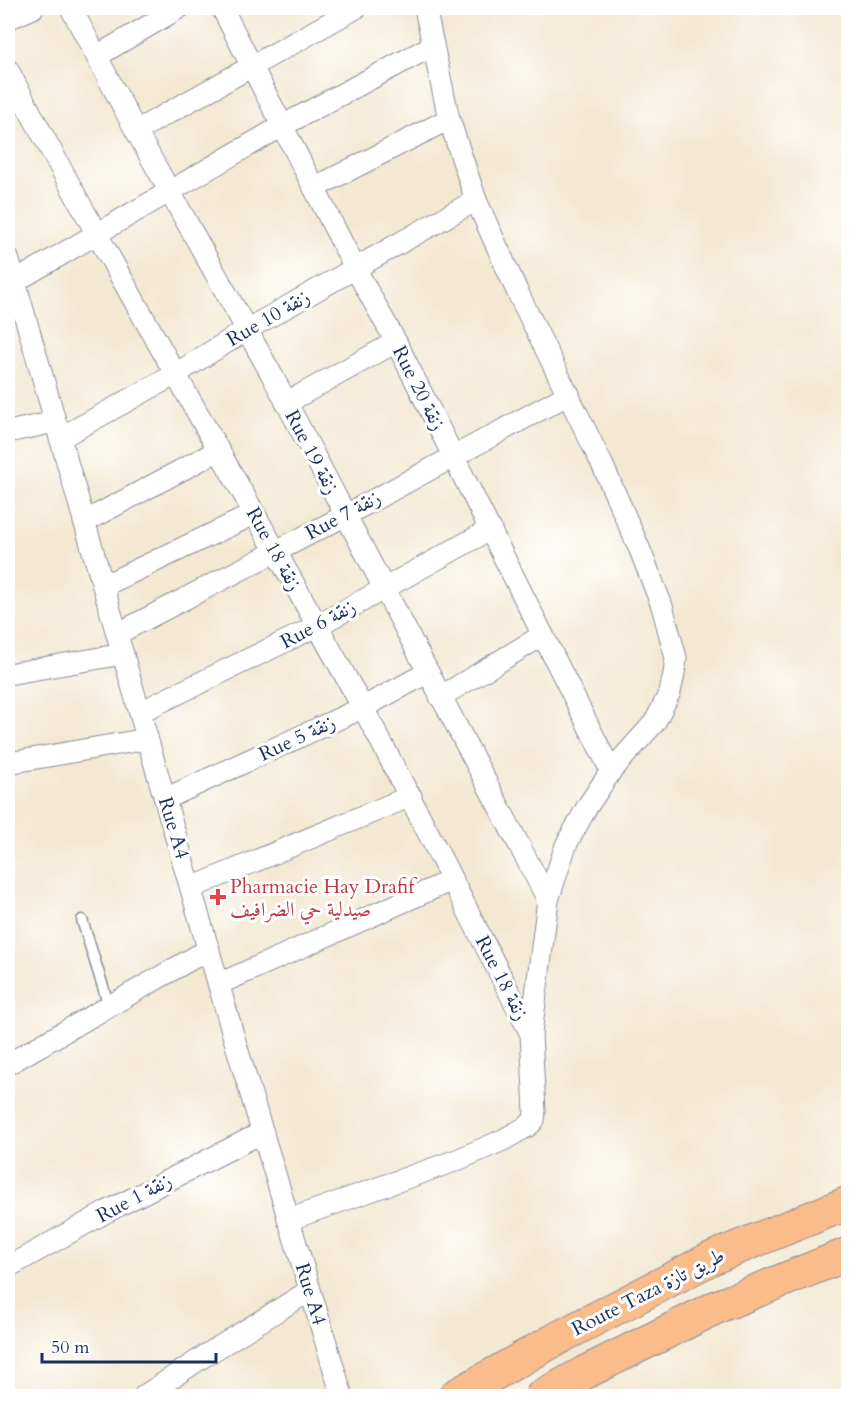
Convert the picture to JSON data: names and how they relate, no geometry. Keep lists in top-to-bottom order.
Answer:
{
  "streets": {
    "highway": ["Route Taza طريق تازة"],
    "street": [
      "Rue 10 زنقة",
      "Rue 20 زنقة",
      "Rue 19 زنقة",
      "Rue 7 زنقة",
      "Rue 18 زنقة",
      "Rue 6 زنقة",
      "Rue 5 زنقة",
      "Rue A4",
      "Rue 1 زنقة"
    ]
  },
  "crossings": [
    ["Rue 10 زنقة", "Rue 20 زنقة"],
    ["Rue 10 زنقة", "Rue 19 زنقة"],
    ["Rue 10 زنقة", "Rue 18 زنقة"],
    ["Rue 10 زنقة", "Rue A4"],
    ["Rue 20 زنقة", "Rue 7 زنقة"],
    ["Rue 20 زنقة", "Rue 6 زنقة"],
    ["Rue 19 زنقة", "Rue 7 زنقة"],
    ["Rue 19 زنقة", "Rue 6 زنقة"],
    ["Rue 19 زنقة", "Rue 5 زنقة"],
    ["Rue 7 زنقة", "Rue 18 زنقة"],
    ["Rue 7 زنقة", "Rue A4"],
    ["Rue 18 زنقة", "Rue 6 زنقة"],
    ["Rue 18 زنقة", "Rue 5 زنقة"],
    ["Rue 6 زنقة", "Rue A4"],
    ["Rue 5 زنقة", "Rue A4"],
    ["Rue A4", "Rue 1 زنقة"]
  ],
  "places": {
    "health": ["Pharmacie Hay Drafif صيدلية حي الضرافيف"]
  },
  "scale_bar": "50 m"
}
